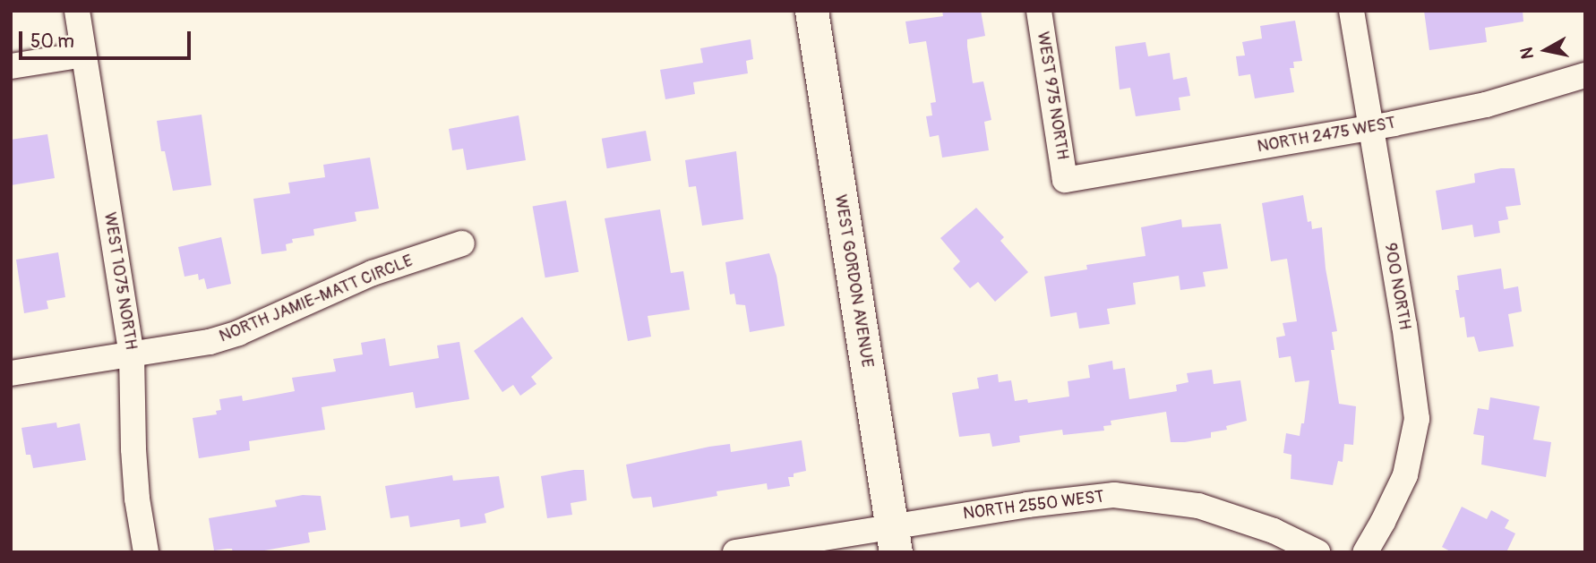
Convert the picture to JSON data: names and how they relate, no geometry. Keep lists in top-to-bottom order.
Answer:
{
  "streets": {
    "main road": ["WEST GORDON AVENUE"],
    "street": [
      "WEST 975 NORTH",
      "NORTH 2475 WEST",
      "WEST 1075 NORTH",
      "900 NORTH",
      "NORTH JAMIE-MATT CIRCLE",
      "NORTH 2550 WEST"
    ]
  },
  "crossings": [
    ["WEST 975 NORTH", "NORTH 2475 WEST"],
    ["NORTH 2475 WEST", "900 NORTH"],
    ["WEST 1075 NORTH", "NORTH JAMIE-MATT CIRCLE"],
    ["WEST GORDON AVENUE", "NORTH 2550 WEST"]
  ],
  "scale_bar": "50 m",
  "north": "left"
}
